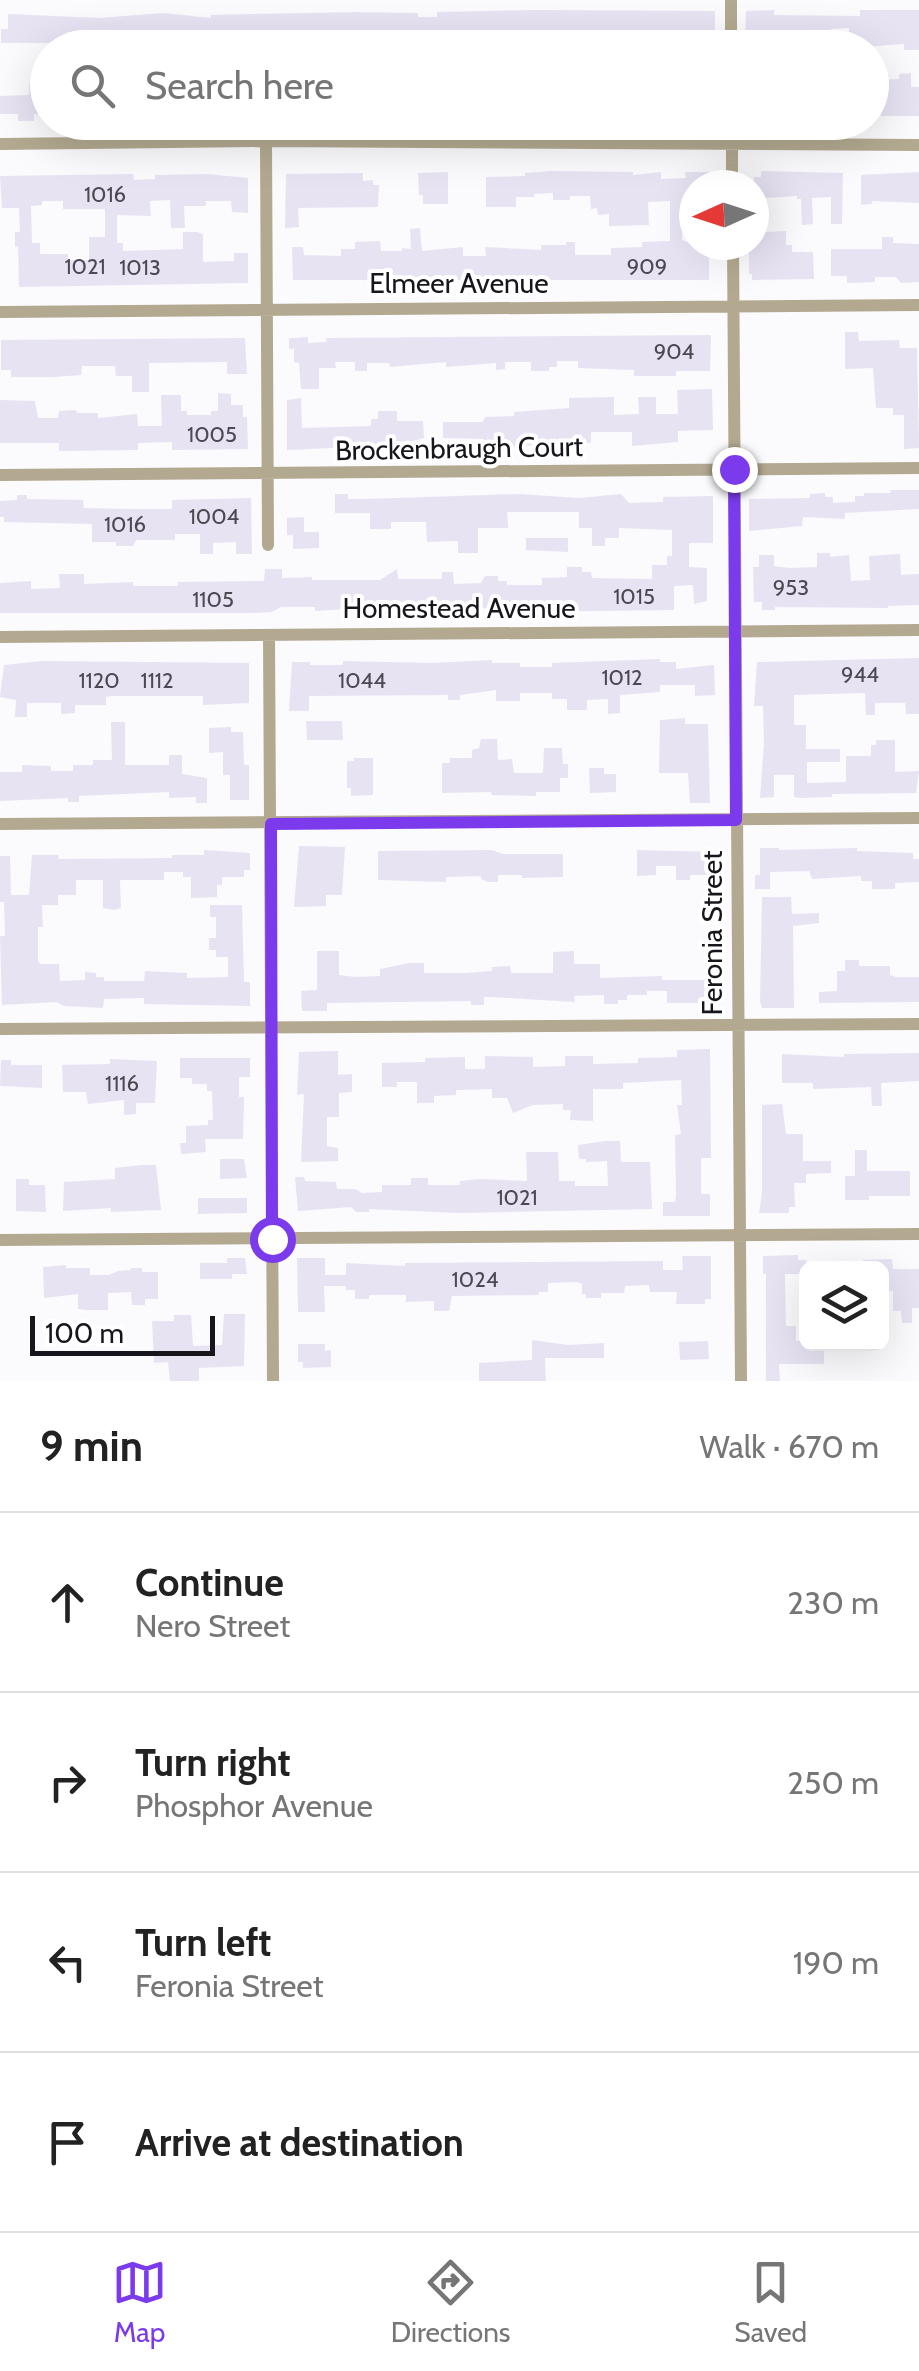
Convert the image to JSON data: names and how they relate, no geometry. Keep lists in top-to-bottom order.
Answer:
{
  "streets": {
    "street": [
      "Elmeer Avenue",
      "Brockenbraugh Court",
      "Homestead Avenue",
      "Feronia Street"
    ]
  },
  "crossings": [
    ["Elmeer Avenue", "Feronia Street"],
    ["Brockenbraugh Court", "Feronia Street"],
    ["Homestead Avenue", "Feronia Street"]
  ],
  "house_numbers": [
    "1016",
    "1021",
    "909",
    "1013",
    "904",
    "1005",
    "1004",
    "1016",
    "953",
    "1015",
    "1105",
    "944",
    "1012",
    "1120",
    "1112",
    "1044",
    "1116",
    "1021",
    "1024"
  ],
  "scale_bar": "100 m",
  "north": "left",
  "page": {
    "search": "Search here",
    "scale": "100 m",
    "heading": ["9 min", "Walk · 670 m"],
    "list": [
      ["Continue", "Nero Street", "230 m"],
      ["Turn right", "Phosphor Avenue", "250 m"],
      ["Turn left", "Feronia Street", "190 m"],
      "Arrive at destination"
    ],
    "nav": ["Map", "Directions", "Saved"]
  }
}
